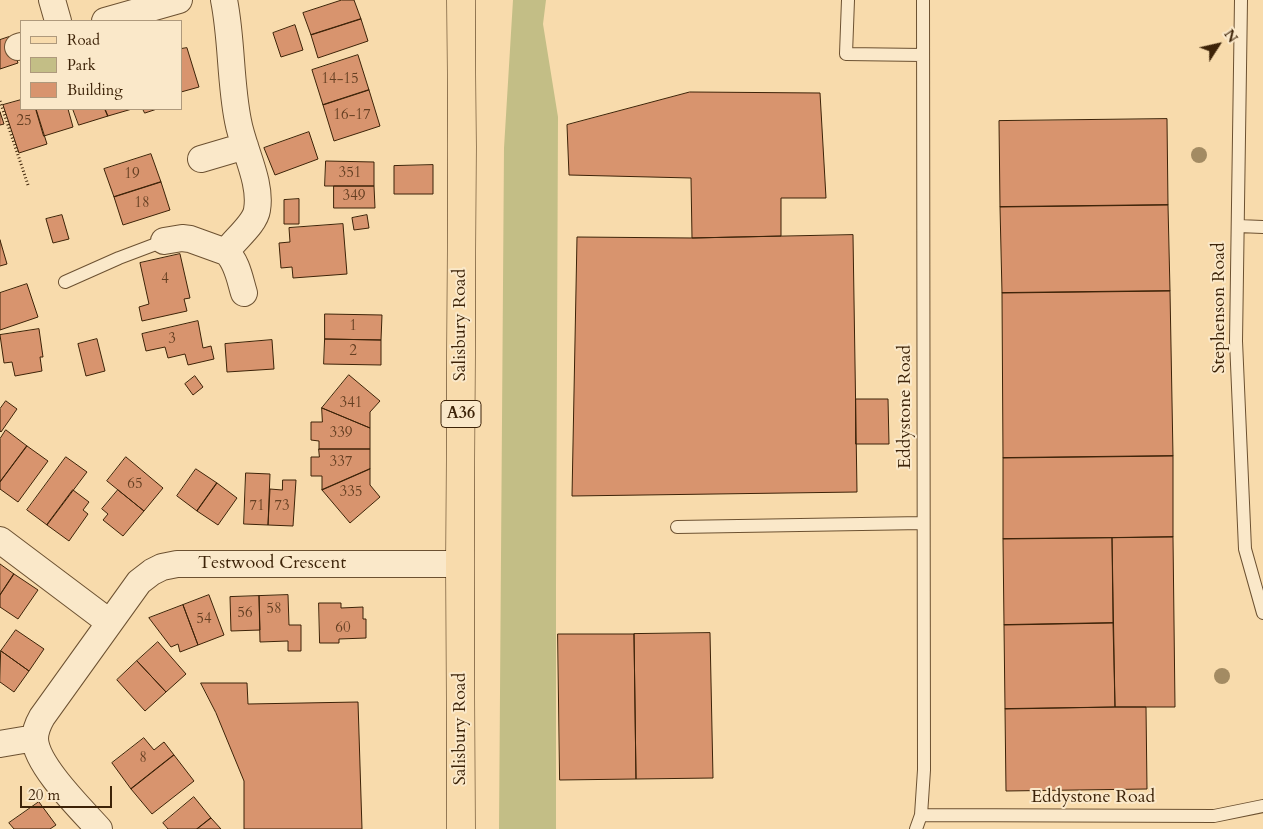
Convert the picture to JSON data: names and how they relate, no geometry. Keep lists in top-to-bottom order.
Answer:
{
  "streets": {
    "main road": ["Salisbury Road", "A36"],
    "street": ["Testwood Crescent"],
    "lane": ["Stephenson Road", "Eddystone Road"]
  },
  "crossings": [
    ["Salisbury Road", "Testwood Crescent"]
  ],
  "house_numbers": [
    "14-15",
    "16-17",
    "25",
    "351",
    "19",
    "349",
    "18",
    "4",
    "1",
    "3",
    "2",
    "341",
    "339",
    "337",
    "65",
    "335",
    "71",
    "73",
    "58",
    "56",
    "54",
    "60",
    "8"
  ],
  "legend": ["Road", "Park", "Building"],
  "scale_bar": "20 m",
  "north": "top right"
}
